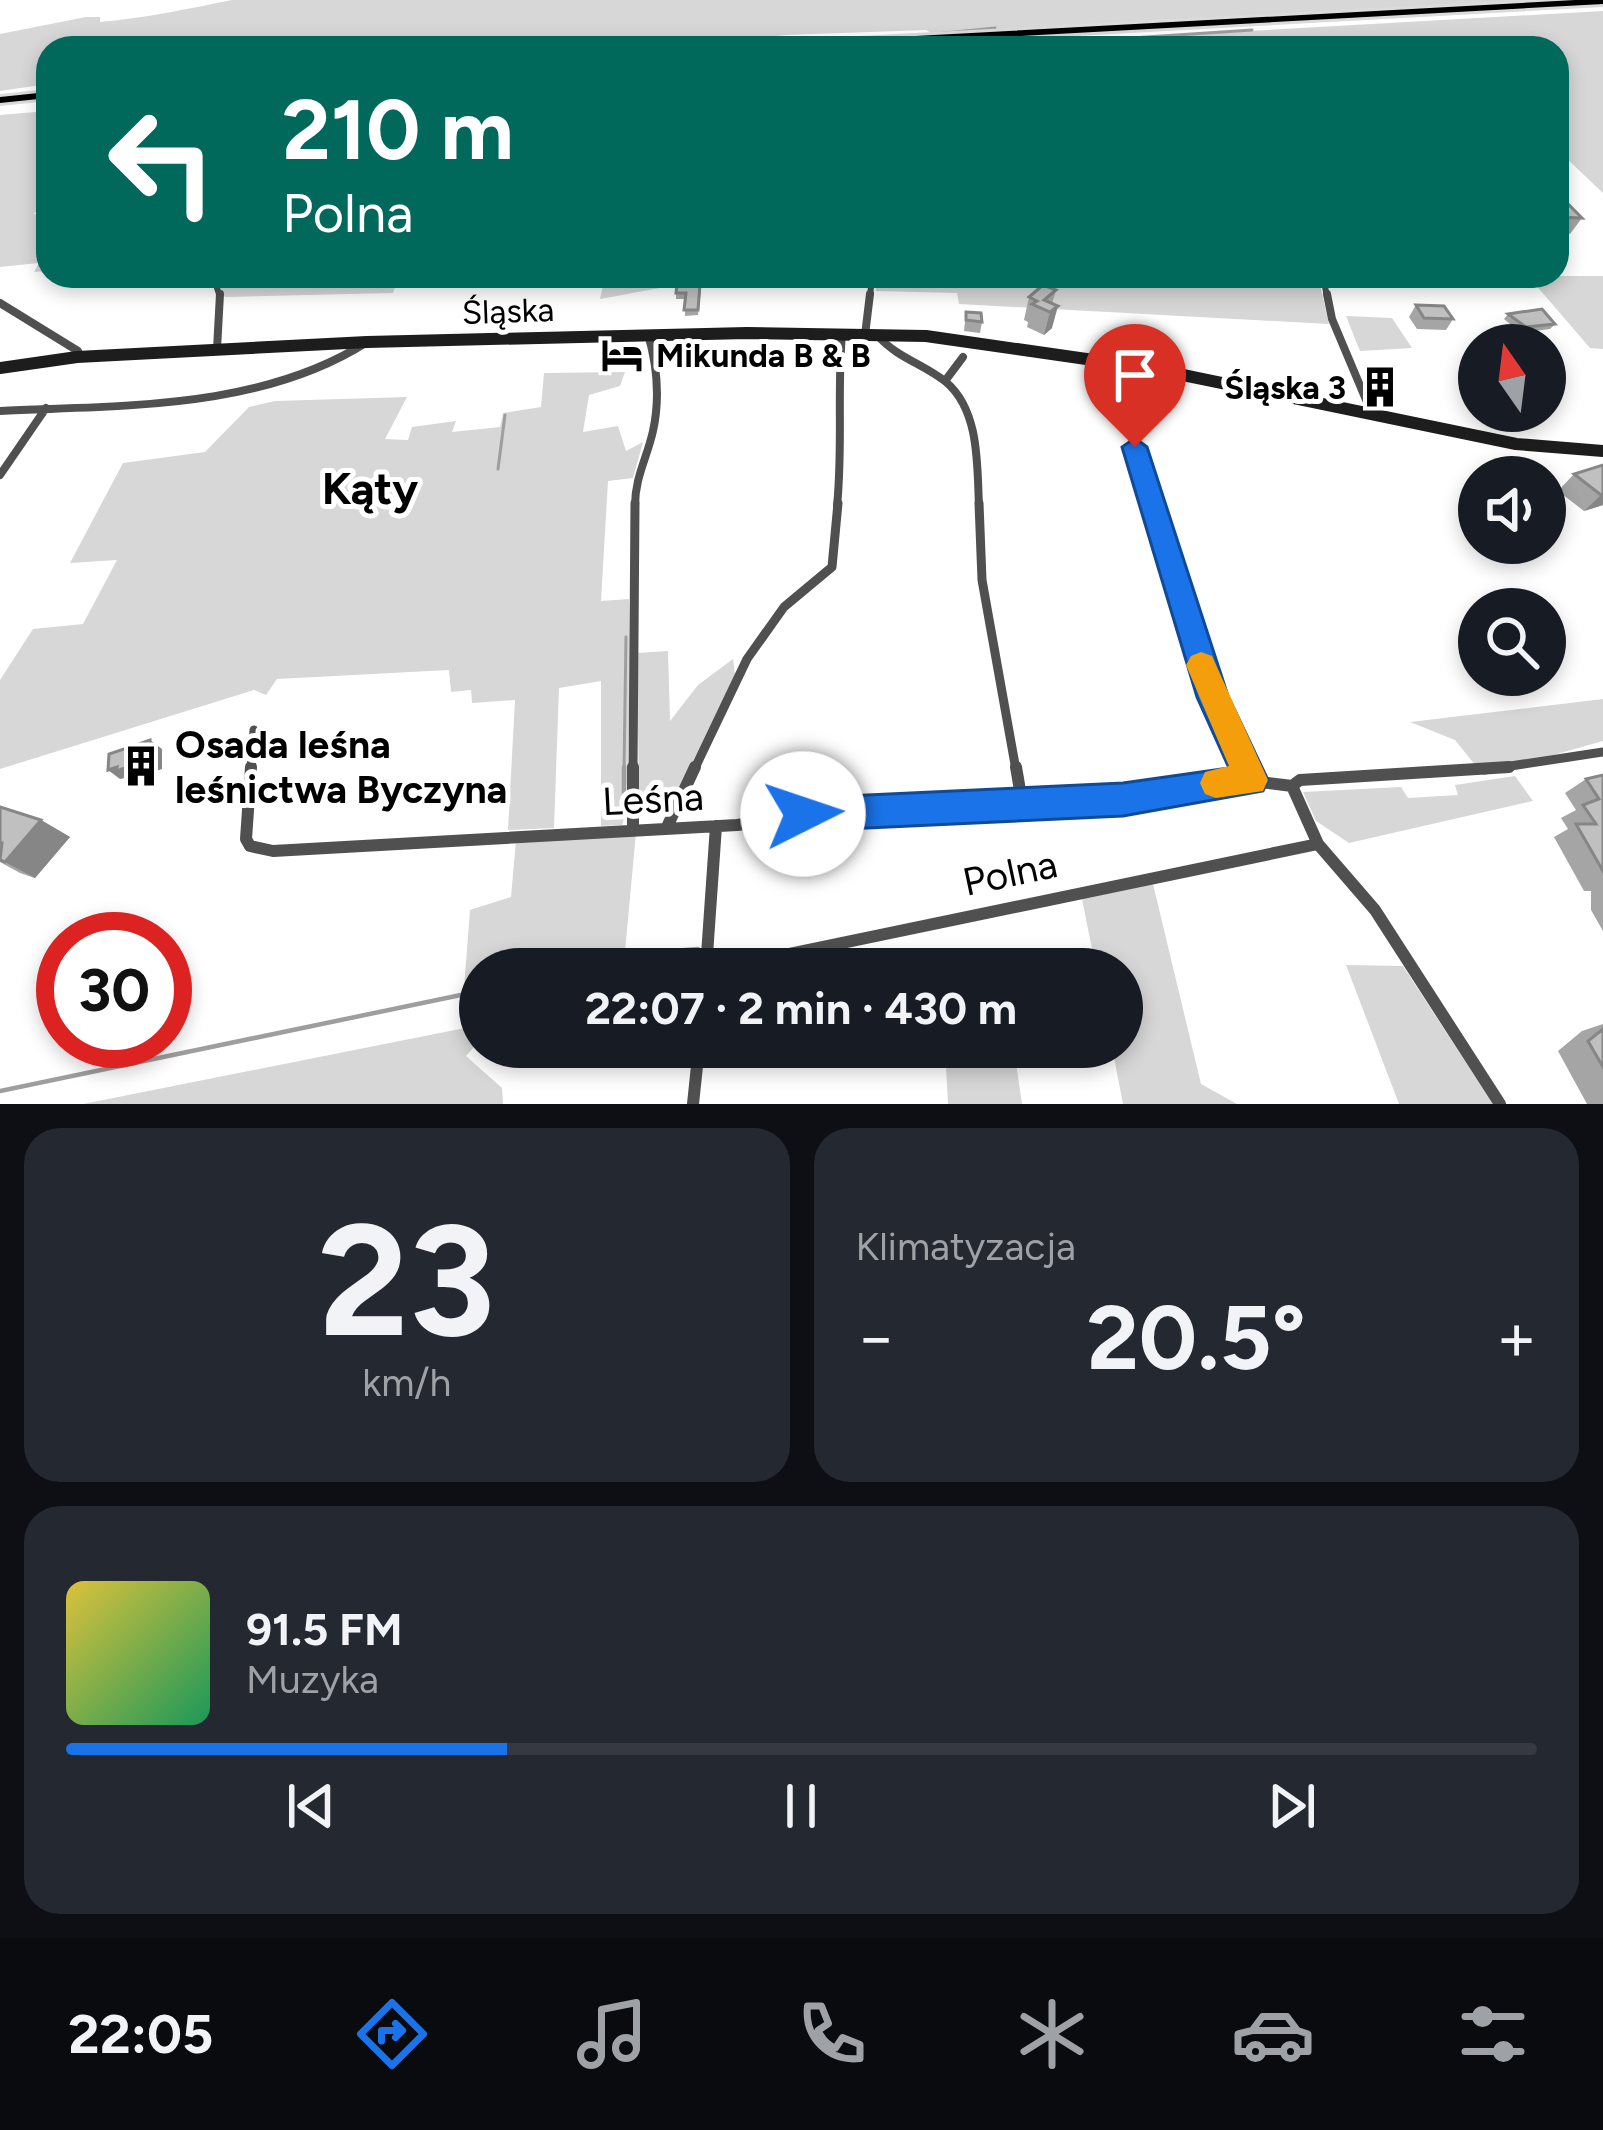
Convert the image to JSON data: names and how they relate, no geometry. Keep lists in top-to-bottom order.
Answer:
{
  "streets": {
    "main road": ["Śląska"],
    "street": ["Leśna", "Polna"]
  },
  "districts": ["Kąty"],
  "places": {
    "hotel": ["Mikunda B & B"],
    "building": ["Śląska 3", "Osada leśna leśnictwa Byczyna"]
  },
  "north": "top",
  "page": {
    "turn": ["210 m", "Polna"],
    "limit": "30",
    "trip": "22:07 · 2 min · 430 m",
    "tile": [
      ["23", "km/h"],
      "Klimatyzacja"
    ],
    "heat": ["−", "20.5°", "+"],
    "song": ["91.5 FM", "Muzyka"],
    "tabs": "22:05"
  }
}
